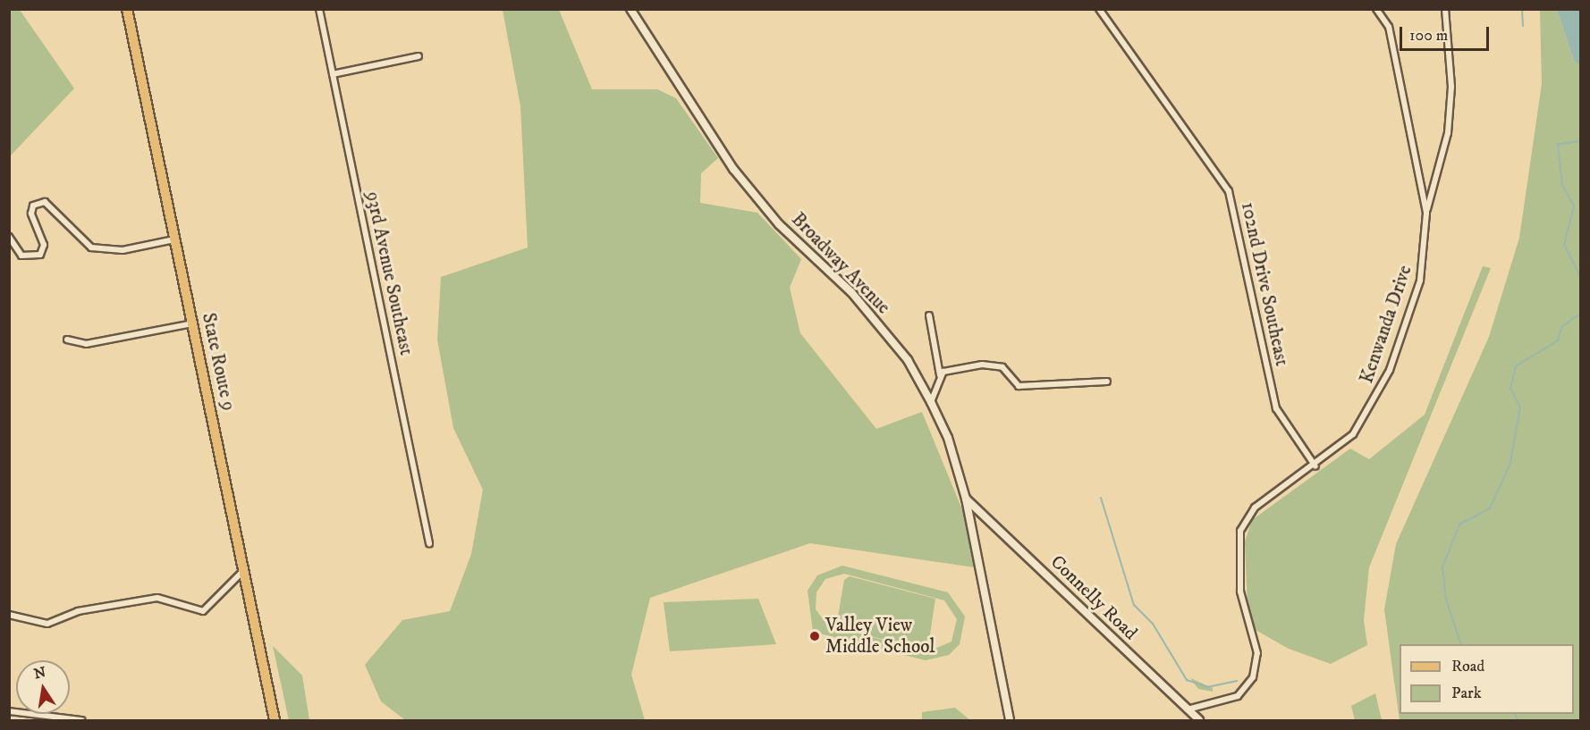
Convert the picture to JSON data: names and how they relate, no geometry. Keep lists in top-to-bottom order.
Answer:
{
  "streets": {
    "main road": ["State Route 9"],
    "street": [
      "Broadway Avenue",
      "93rd Avenue Southeast",
      "102nd Drive Southeast",
      "Kenwanda Drive",
      "Connelly Road"
    ]
  },
  "crossings": [
    ["Broadway Avenue", "Connelly Road"],
    ["102nd Drive Southeast", "Kenwanda Drive"],
    ["Kenwanda Drive", "Connelly Road"]
  ],
  "places": ["Valley View Middle School"],
  "legend": ["Road", "Park"],
  "scale_bar": "100 m",
  "north": "top"
}
